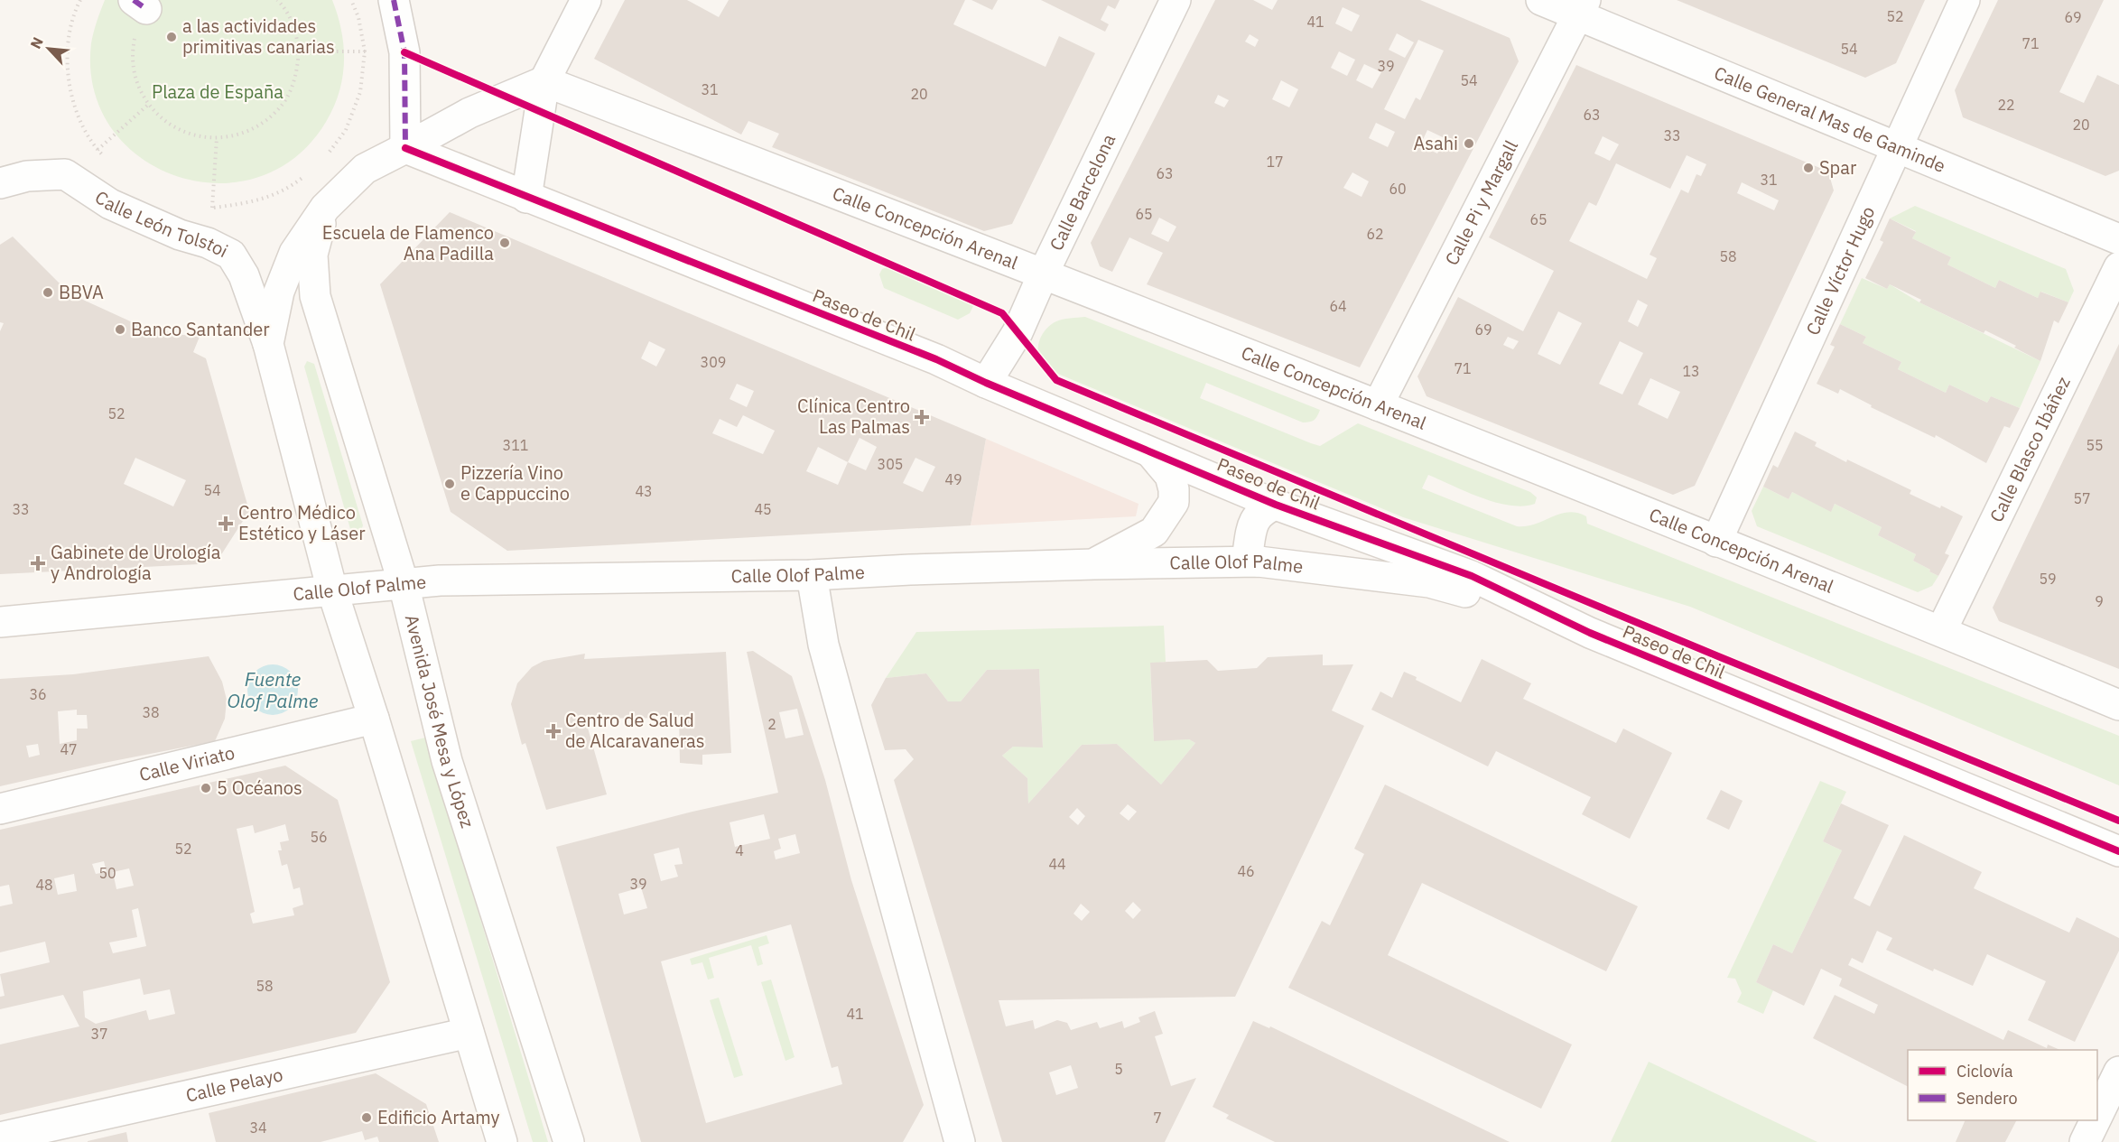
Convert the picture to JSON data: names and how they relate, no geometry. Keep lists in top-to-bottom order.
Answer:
{
  "streets": {
    "street": [
      "Calle General Mas de Gaminde",
      "Calle Barcelona",
      "Calle Pi y Margall",
      "Calle León Tolstoi",
      "Calle Concepción Arenal",
      "Calle Víctor Hugo",
      "Paseo de Chil",
      "Calle Blasco Ibáñez",
      "Calle Olof Palme",
      "Avenida José Mesa y López",
      "Calle Viriato",
      "Calle Pelayo"
    ]
  },
  "crossings": [
    ["Calle General Mas de Gaminde", "Calle Pi y Margall"],
    ["Calle General Mas de Gaminde", "Calle Víctor Hugo"],
    ["Calle Barcelona", "Calle Concepción Arenal"],
    ["Calle Barcelona", "Paseo de Chil"],
    ["Calle Pi y Margall", "Calle Concepción Arenal"],
    ["Calle Concepción Arenal", "Calle Víctor Hugo"],
    ["Calle Concepción Arenal", "Calle Blasco Ibáñez"],
    ["Paseo de Chil", "Calle Olof Palme"],
    ["Calle Olof Palme", "Avenida José Mesa y López"]
  ],
  "water": ["Fuente Olof Palme"],
  "parks": ["Plaza de España"],
  "places": {
    "other": [
      "a las actividades primitivas canarias",
      "Asahi",
      "Spar",
      "Escuela de Flamenco Ana Padilla",
      "BBVA",
      "Banco Santander",
      "Pizzería Vino e Cappuccino",
      "5 Océanos",
      "Edificio Artamy"
    ],
    "health": [
      "Clínica Centro Las Palmas",
      "Centro Médico Estético y Láser",
      "Gabinete de Urología y Andrología",
      "Centro de Salud de Alcaravaneras"
    ]
  },
  "house_numbers": [
    "52",
    "69",
    "41",
    "71",
    "54",
    "39",
    "54",
    "31",
    "20",
    "22",
    "63",
    "20",
    "33",
    "17",
    "63",
    "31",
    "60",
    "65",
    "65",
    "62",
    "58",
    "64",
    "69",
    "309",
    "71",
    "13",
    "52",
    "311",
    "55",
    "305",
    "49",
    "54",
    "43",
    "57",
    "33",
    "45",
    "59",
    "9",
    "36",
    "38",
    "2",
    "47",
    "56",
    "52",
    "4",
    "44",
    "46",
    "50",
    "39",
    "48",
    "58",
    "41",
    "37",
    "5",
    "7",
    "34"
  ],
  "legend": ["Ciclovía", "Sendero"],
  "north": "top left"
}
